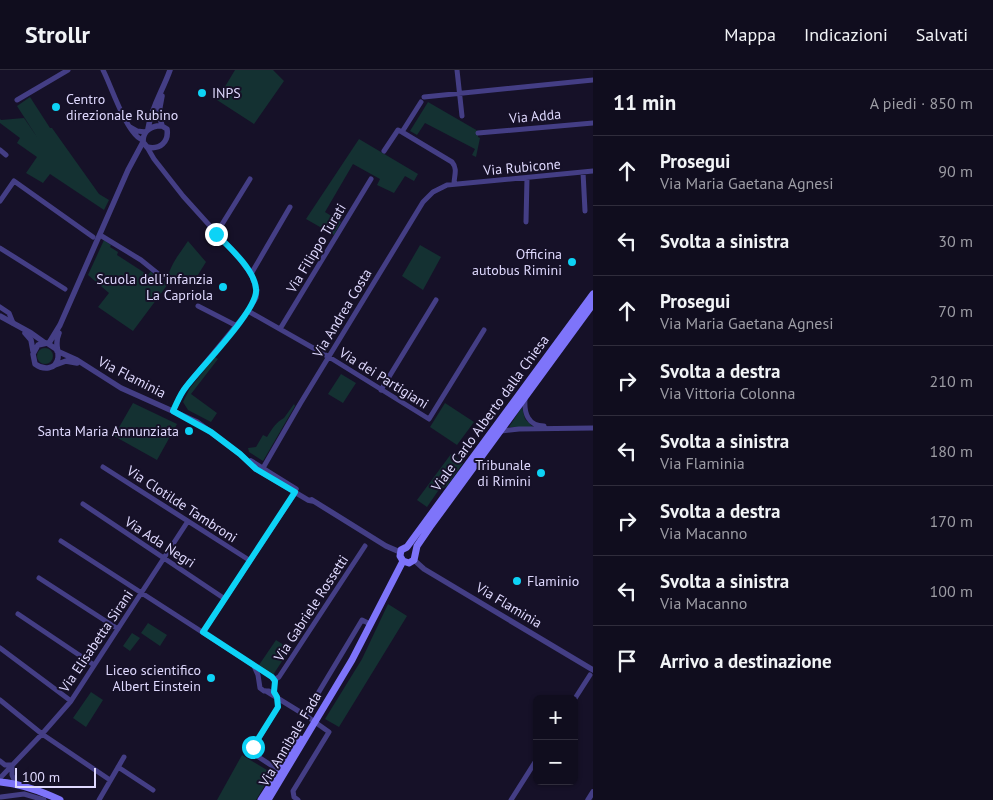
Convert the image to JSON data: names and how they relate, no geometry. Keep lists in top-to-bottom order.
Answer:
{
  "streets": {
    "main road": ["Viale Carlo Alberto dalla Chiesa", "Via Annibale Fada"],
    "street": [
      "Via Adda",
      "Via Rubicone",
      "Via Filippo Turati",
      "Via Andrea Costa",
      "Via Flaminia",
      "Via dei Partigiani",
      "Via Clotilde Tambroni",
      "Via Ada Negri",
      "Via Gabriele Rossetti",
      "Via Elisabetta Sirani"
    ]
  },
  "crossings": [
    ["Via Rubicone", "Via Andrea Costa"],
    ["Via Filippo Turati", "Via dei Partigiani"],
    ["Via Andrea Costa", "Via Flaminia"],
    ["Via Andrea Costa", "Via dei Partigiani"],
    ["Via Flaminia", "Viale Carlo Alberto dalla Chiesa"],
    ["Via Flaminia", "Via Annibale Fada"],
    ["Viale Carlo Alberto dalla Chiesa", "Via Annibale Fada"],
    ["Via Clotilde Tambroni", "Via Elisabetta Sirani"],
    ["Via Ada Negri", "Via Elisabetta Sirani"]
  ],
  "places": [
    "INPS",
    "Centro direzionale Rubino",
    "Officina autobus Rimini",
    "Scuola dell'infanzia La Capriola",
    "Santa Maria Annunziata",
    "Tribunale di Rimini",
    "Flaminio",
    "Liceo scientifico Albert Einstein"
  ],
  "scale_bar": "100 m",
  "page": {
    "header": "Strollr",
    "nav": ["Mappa", "Indicazioni", "Salvati"],
    "heading": ["11 min", "A piedi · 850 m"],
    "list": [
      ["Prosegui", "Via Maria Gaetana Agnesi", "90 m"],
      ["Svolta a sinistra", "30 m"],
      ["Prosegui", "Via Maria Gaetana Agnesi", "70 m"],
      ["Svolta a destra", "Via Vittoria Colonna", "210 m"],
      ["Svolta a sinistra", "Via Flaminia", "180 m"],
      ["Svolta a destra", "Via Macanno", "170 m"],
      ["Svolta a sinistra", "Via Macanno", "100 m"],
      "Arrivo a destinazione"
    ],
    "map_buttons": ["+", "−"],
    "scale": "100 m"
  }
}
